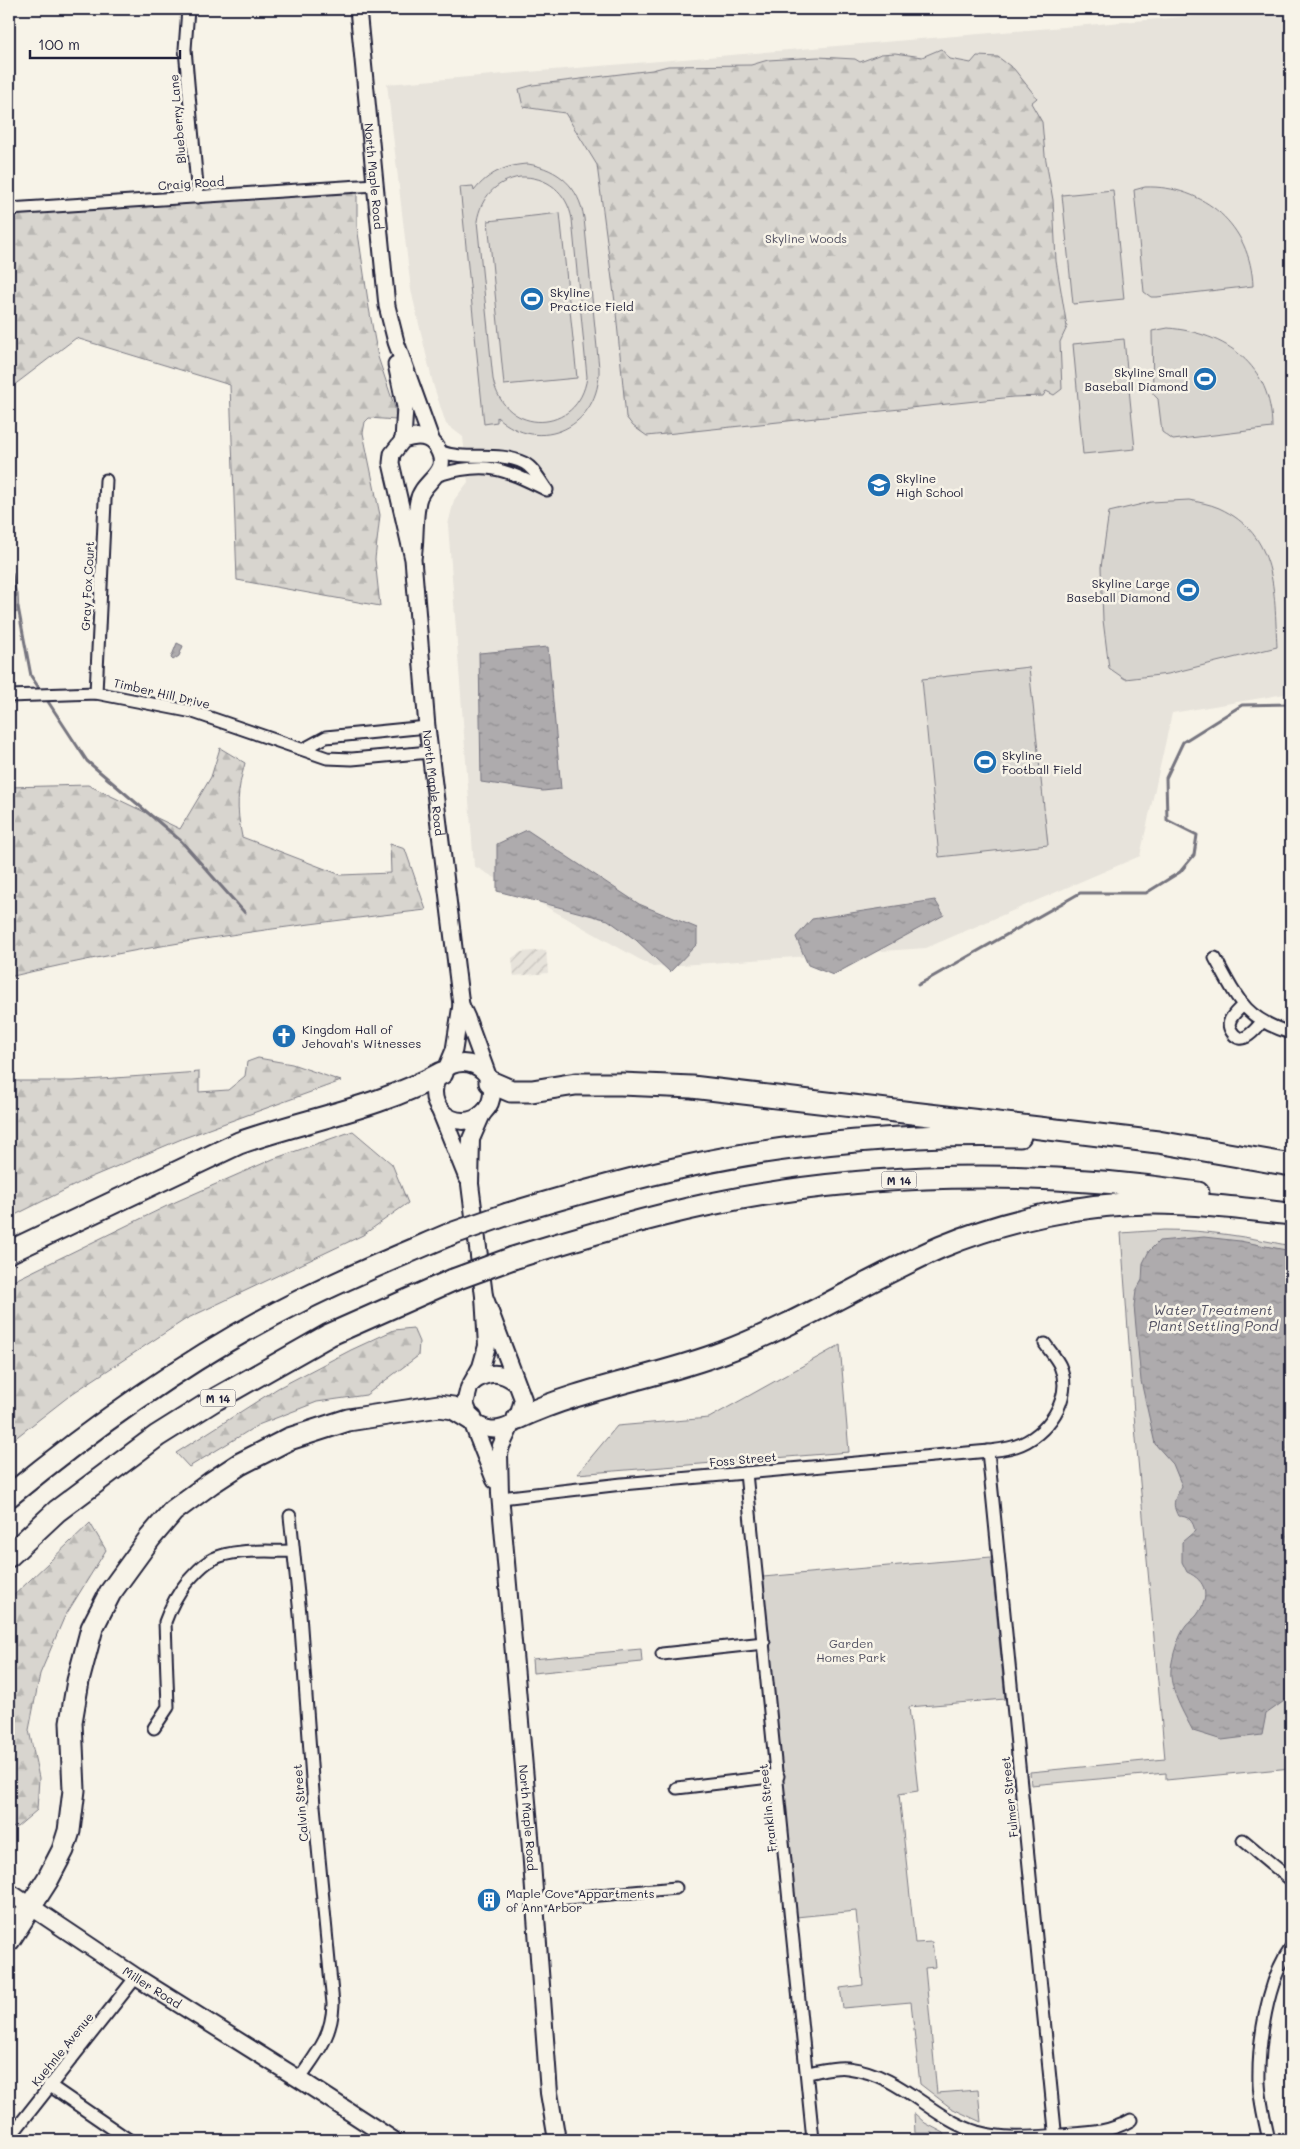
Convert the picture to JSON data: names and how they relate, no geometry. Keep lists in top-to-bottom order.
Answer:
{
  "streets": {
    "highway": ["M 14"],
    "main road": ["North Maple Road", "Miller Road"],
    "street": [
      "Blueberry Lane",
      "Craig Road",
      "Gray Fox Court",
      "Timber Hill Drive",
      "Foss Street",
      "Fulmer Street",
      "Calvin Street",
      "Franklin Street",
      "Kuehnle Avenue"
    ]
  },
  "crossings": [
    ["Blueberry Lane", "Craig Road"],
    ["North Maple Road", "Craig Road"],
    ["North Maple Road", "Timber Hill Drive"],
    ["North Maple Road", "Foss Street"],
    ["Gray Fox Court", "Timber Hill Drive"],
    ["Foss Street", "Fulmer Street"],
    ["Foss Street", "Franklin Street"],
    ["Calvin Street", "Miller Road"],
    ["Miller Road", "Kuehnle Avenue"]
  ],
  "water": ["Water Treatment Plant Settling Pond"],
  "parks": ["Skyline Woods", "Garden Homes Park"],
  "places": {
    "sports": [
      "Skyline Practice Field",
      "Skyline Small Baseball Diamond",
      "Skyline Large Baseball Diamond",
      "Skyline Football Field"
    ],
    "school or university": ["Skyline High School"],
    "church": ["Kingdom Hall of Jehovah's Witnesses"],
    "building": ["Maple Cove Appartments of Ann Arbor"]
  },
  "scale_bar": "100 m"
}
